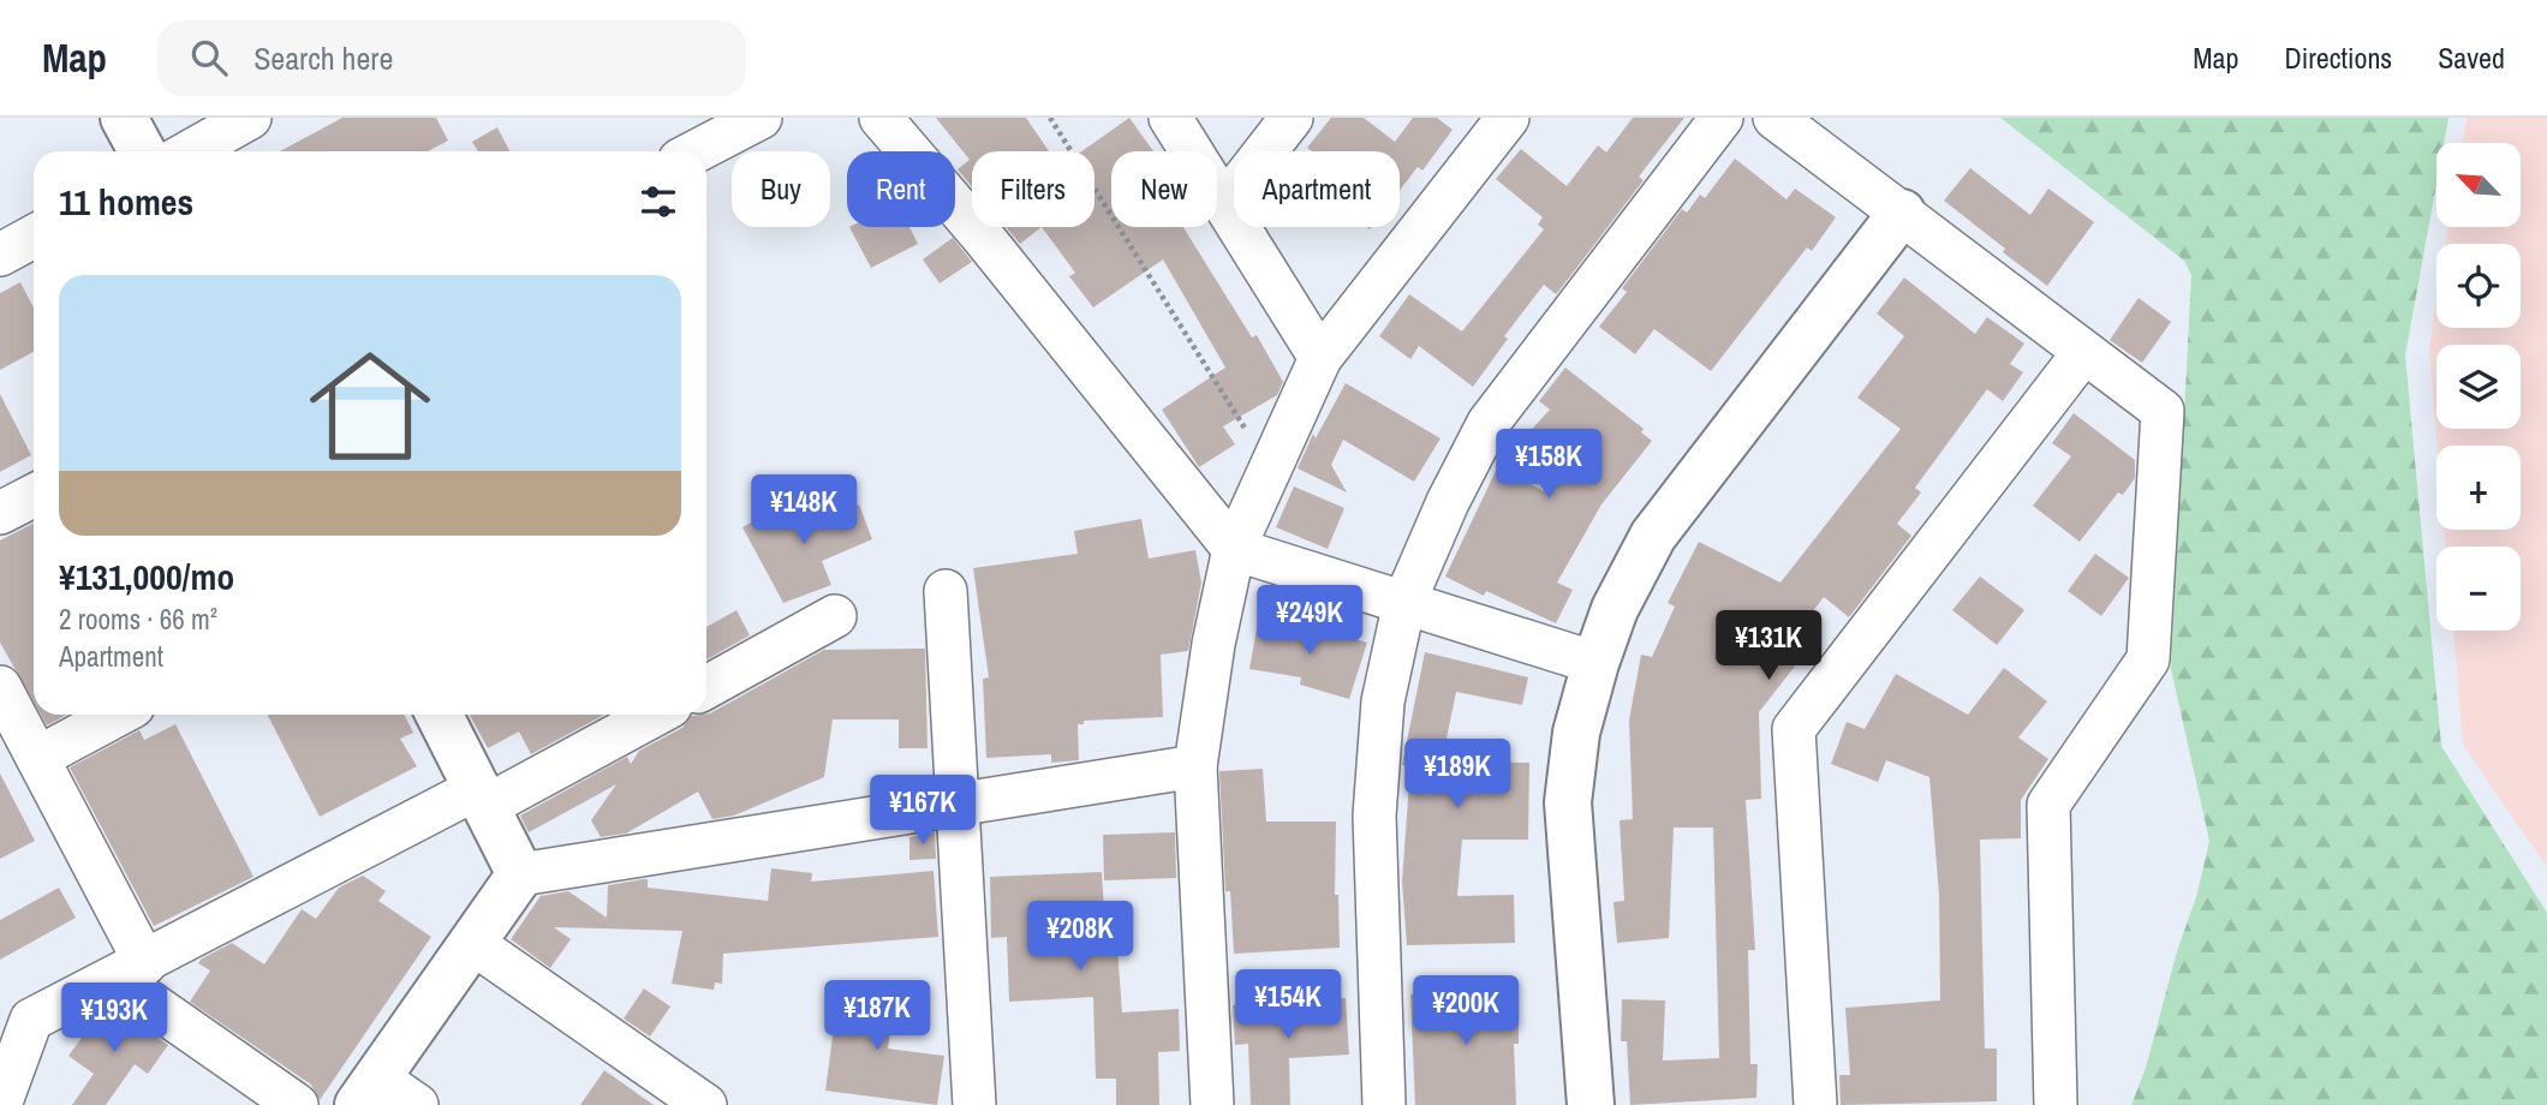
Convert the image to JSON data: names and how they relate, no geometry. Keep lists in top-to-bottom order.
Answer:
{
  "north": "top left",
  "page": {
    "header": "Map",
    "search": "Search here",
    "nav": ["Map", "Directions", "Saved"],
    "map_buttons": ["+", "−"],
    "chip": [
      "Buy",
      "Rent",
      "Filters",
      "New",
      "Apartment"
    ],
    "heading": "11 homes",
    "list": [
      {
        "name": "¥131,000/mo",
        "note": "2 rooms · 66 m² · Apartment"
      }
    ],
    "price": [
      "¥158K",
      "¥148K",
      "¥249K",
      "¥131K",
      "¥189K",
      "¥167K",
      "¥208K",
      "¥154K",
      "¥200K",
      "¥187K",
      "¥193K"
    ]
  }
}
